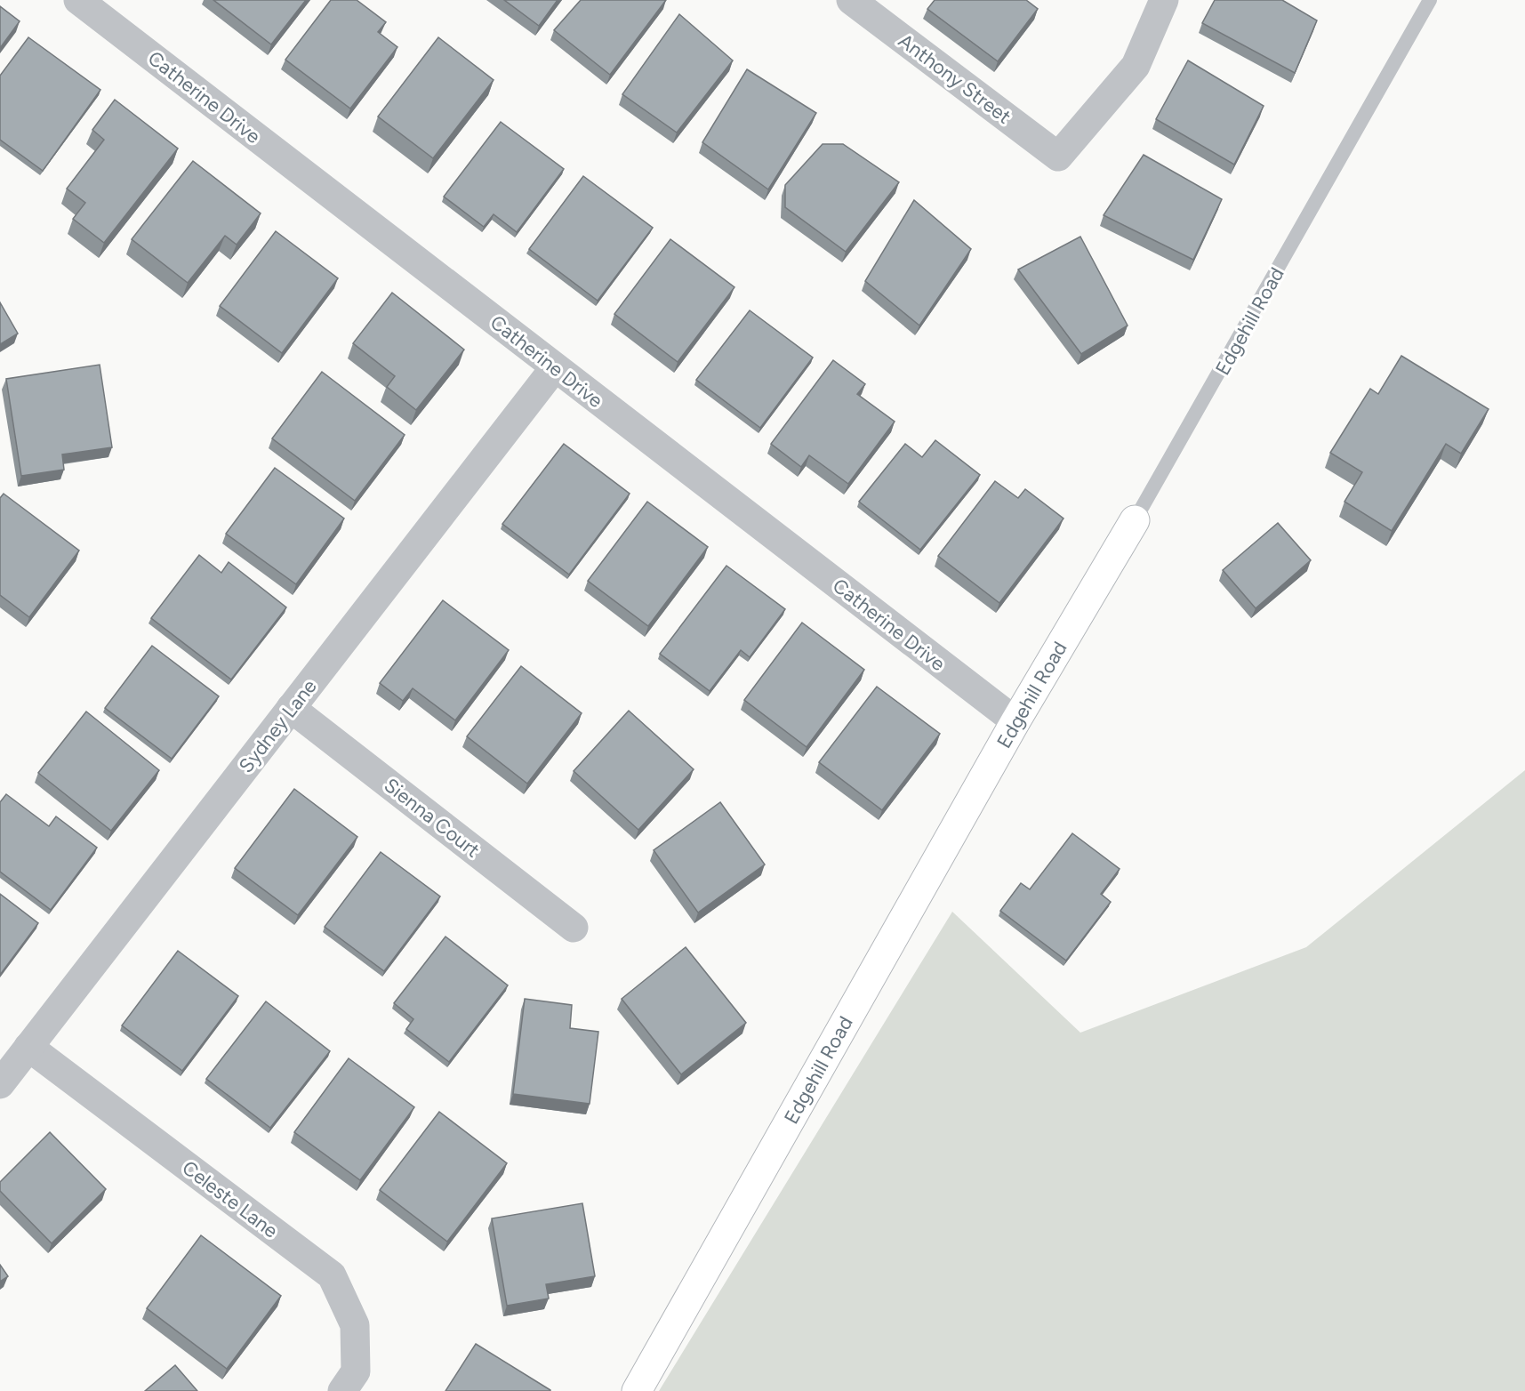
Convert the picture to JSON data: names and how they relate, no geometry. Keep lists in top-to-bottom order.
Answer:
{
  "streets": {
    "street": [
      "Anthony Street",
      "Catherine Drive",
      "Edgehill Road",
      "Sydney Lane",
      "Sienna Court",
      "Celeste Lane"
    ]
  },
  "crossings": [
    ["Catherine Drive", "Edgehill Road"],
    ["Catherine Drive", "Sydney Lane"],
    ["Sydney Lane", "Sienna Court"],
    ["Sydney Lane", "Celeste Lane"]
  ]
}
